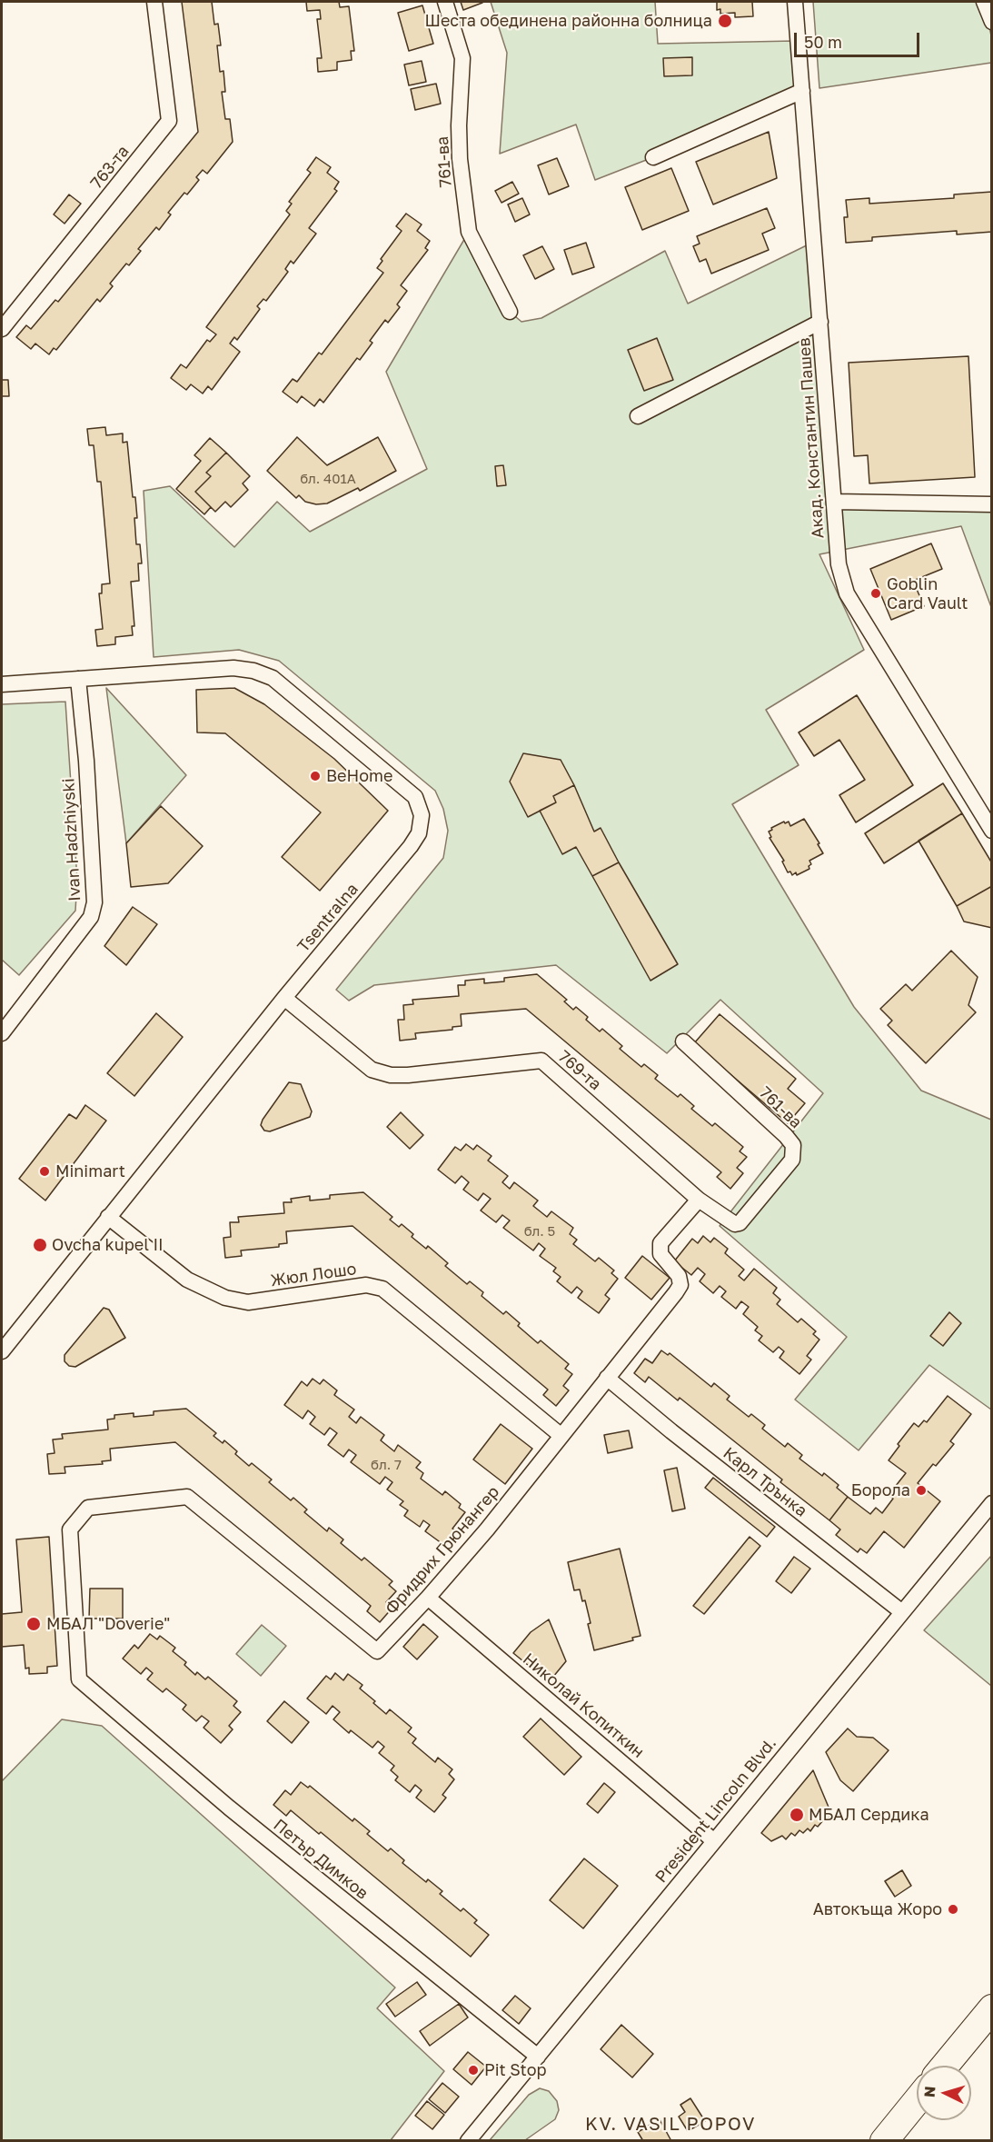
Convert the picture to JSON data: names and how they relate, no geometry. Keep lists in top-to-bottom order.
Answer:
{
  "streets": {
    "street": [
      "761-ва",
      "763-та",
      "Акад. Константин Пашев",
      "Ivan Hadzhiyski",
      "Tsentralna",
      "769-та",
      "Жюл Лошо",
      "Карл Трънка",
      "Фридрих Грюнангер",
      "Николай Копиткин",
      "President Lincoln Blvd.",
      "Петър Димков"
    ]
  },
  "crossings": [
    ["761-ва", "769-та"],
    ["761-ва", "Фридрих Грюнангер"],
    ["Ivan Hadzhiyski", "Tsentralna"],
    ["Tsentralna", "769-та"],
    ["Tsentralna", "Жюл Лошо"],
    ["769-та", "Фридрих Грюнангер"],
    ["Жюл Лошо", "Фридрих Грюнангер"],
    ["Карл Трънка", "Фридрих Грюнангер"],
    ["Карл Трънка", "President Lincoln Blvd."],
    ["Фридрих Грюнангер", "Николай Копиткин"],
    ["Фридрих Грюнангер", "Петър Димков"],
    ["Николай Копиткин", "President Lincoln Blvd."],
    ["President Lincoln Blvd.", "Петър Димков"]
  ],
  "districts": ["KV. VASIL POPOV"],
  "places": [
    "Шеста обединена районна болница",
    "Goblin Card Vault",
    "BeHome",
    "Minimart",
    "Ovcha kupel II",
    "Борола",
    "МБАЛ \"Doverie\"",
    "МБАЛ Сердика",
    "Автокъща Жоро",
    "Pit Stop"
  ],
  "house_numbers": ["бл. 401А", "бл. 5", "бл. 7"],
  "scale_bar": "50 m",
  "north": "left"
}
